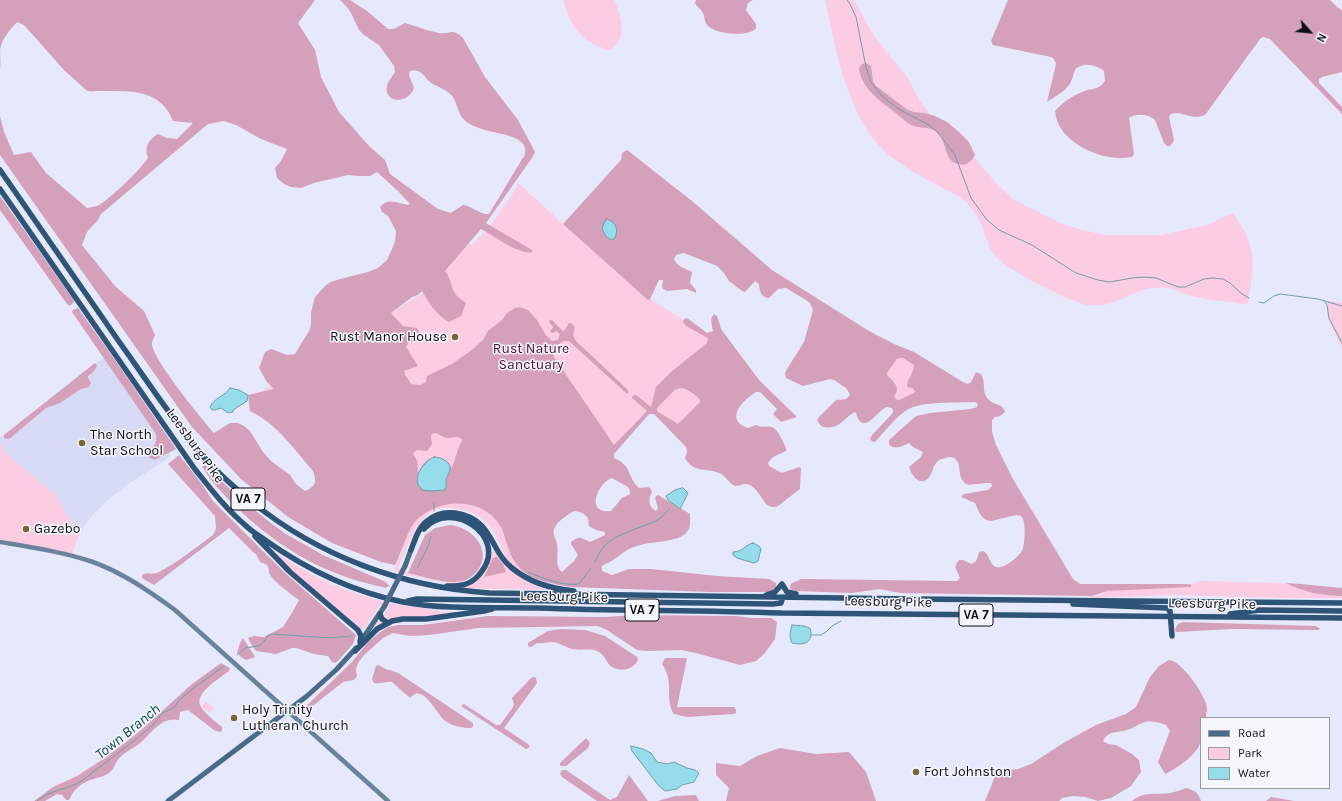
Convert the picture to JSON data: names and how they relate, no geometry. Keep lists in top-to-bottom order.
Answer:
{
  "streets": {
    "highway": ["Leesburg Pike", "VA 7"]
  },
  "water": ["Town Branch"],
  "parks": ["Rust Nature Sanctuary"],
  "places": [
    "Rust Manor House",
    "The North Star School",
    "Gazebo",
    "Holy Trinity Lutheran Church",
    "Fort Johnston"
  ],
  "legend": ["Road", "Park", "Water"],
  "north": "bottom right"
}
